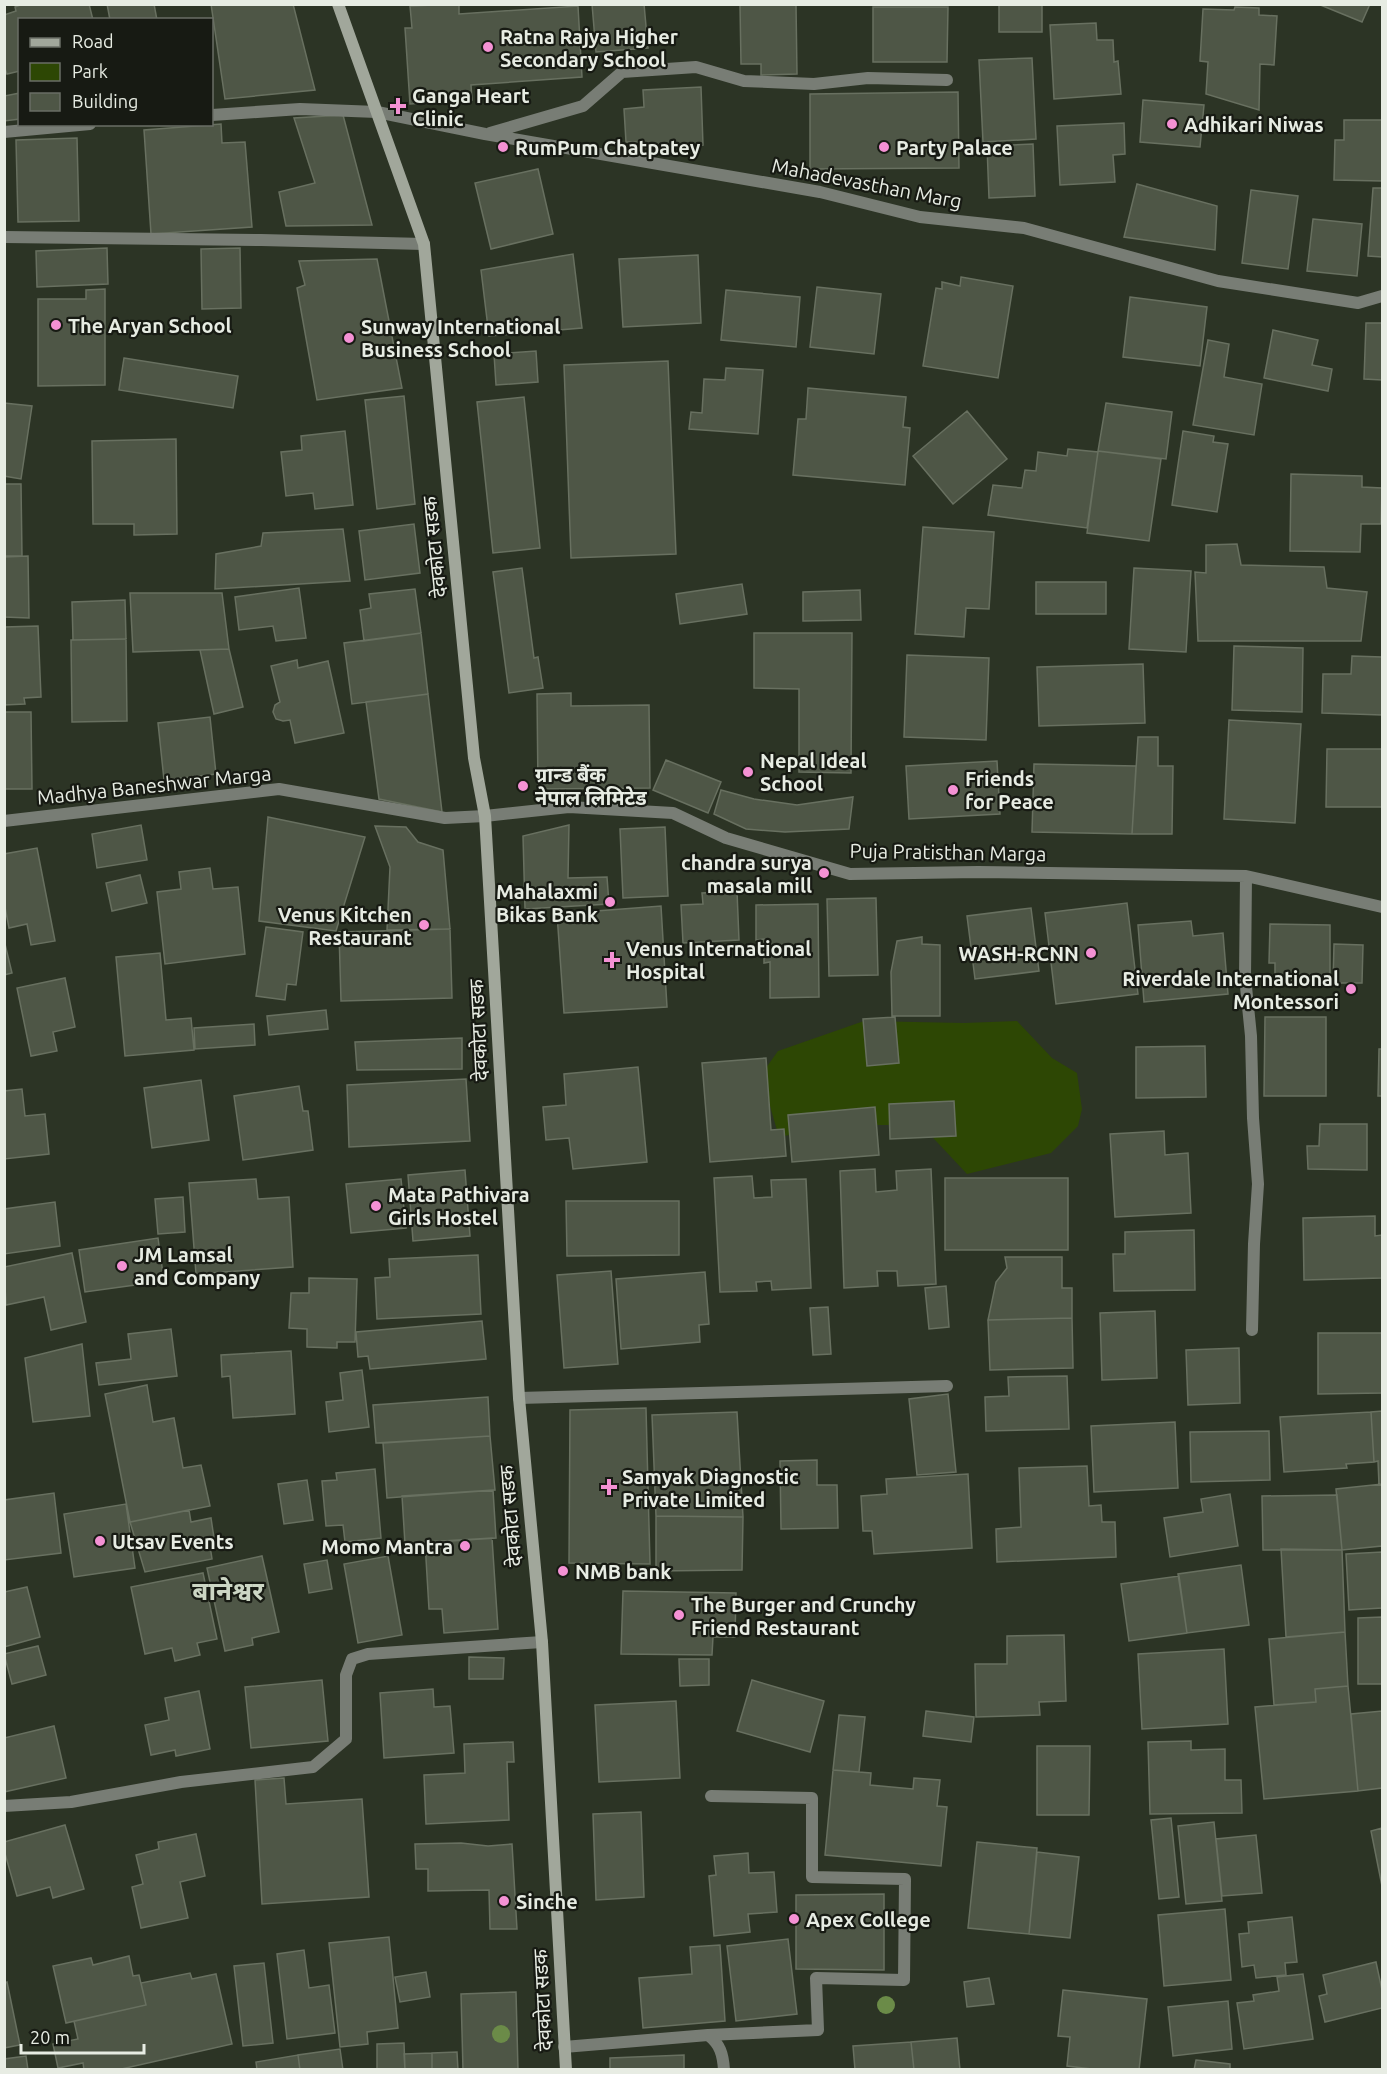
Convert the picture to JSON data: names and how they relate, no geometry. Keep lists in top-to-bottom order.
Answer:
{
  "streets": {
    "main road": ["देवकोटा सडक"],
    "street": ["Mahadevasthan Marg", "Madhya Baneshwar Marga", "Puja Pratisthan Marga"]
  },
  "crossings": [
    ["Mahadevasthan Marg", "देवकोटा सडक"],
    ["देवकोटा सडक", "Madhya Baneshwar Marga"],
    ["देवकोटा सडक", "Puja Pratisthan Marga"],
    ["Madhya Baneshwar Marga", "Puja Pratisthan Marga"]
  ],
  "districts": ["बानेश्वर"],
  "places": {
    "other": [
      "Ratna Rajya Higher Secondary School",
      "Adhikari Niwas",
      "RumPum Chatpatey",
      "Party Palace",
      "The Aryan School",
      "Sunway International Business School",
      "Nepal Ideal School",
      "ग्रान्ड बैंक नेपाल लिमिटेड",
      "Friends for Peace",
      "chandra surya masala mill",
      "Mahalaxmi Bikas Bank",
      "Venus Kitchen Restaurant",
      "WASH-RCNN",
      "Riverdale International Montessori",
      "Mata Pathivara Girls Hostel",
      "JM Lamsal and Company",
      "Utsav Events",
      "Momo Mantra",
      "NMB bank",
      "The Burger and Crunchy Friend Restaurant",
      "Sinche",
      "Apex College"
    ],
    "health": ["Ganga Heart Clinic", "Venus International Hospital", "Samyak Diagnostic Private Limited"]
  },
  "legend": ["Road", "Park", "Building"],
  "scale_bar": "20 m"
}
